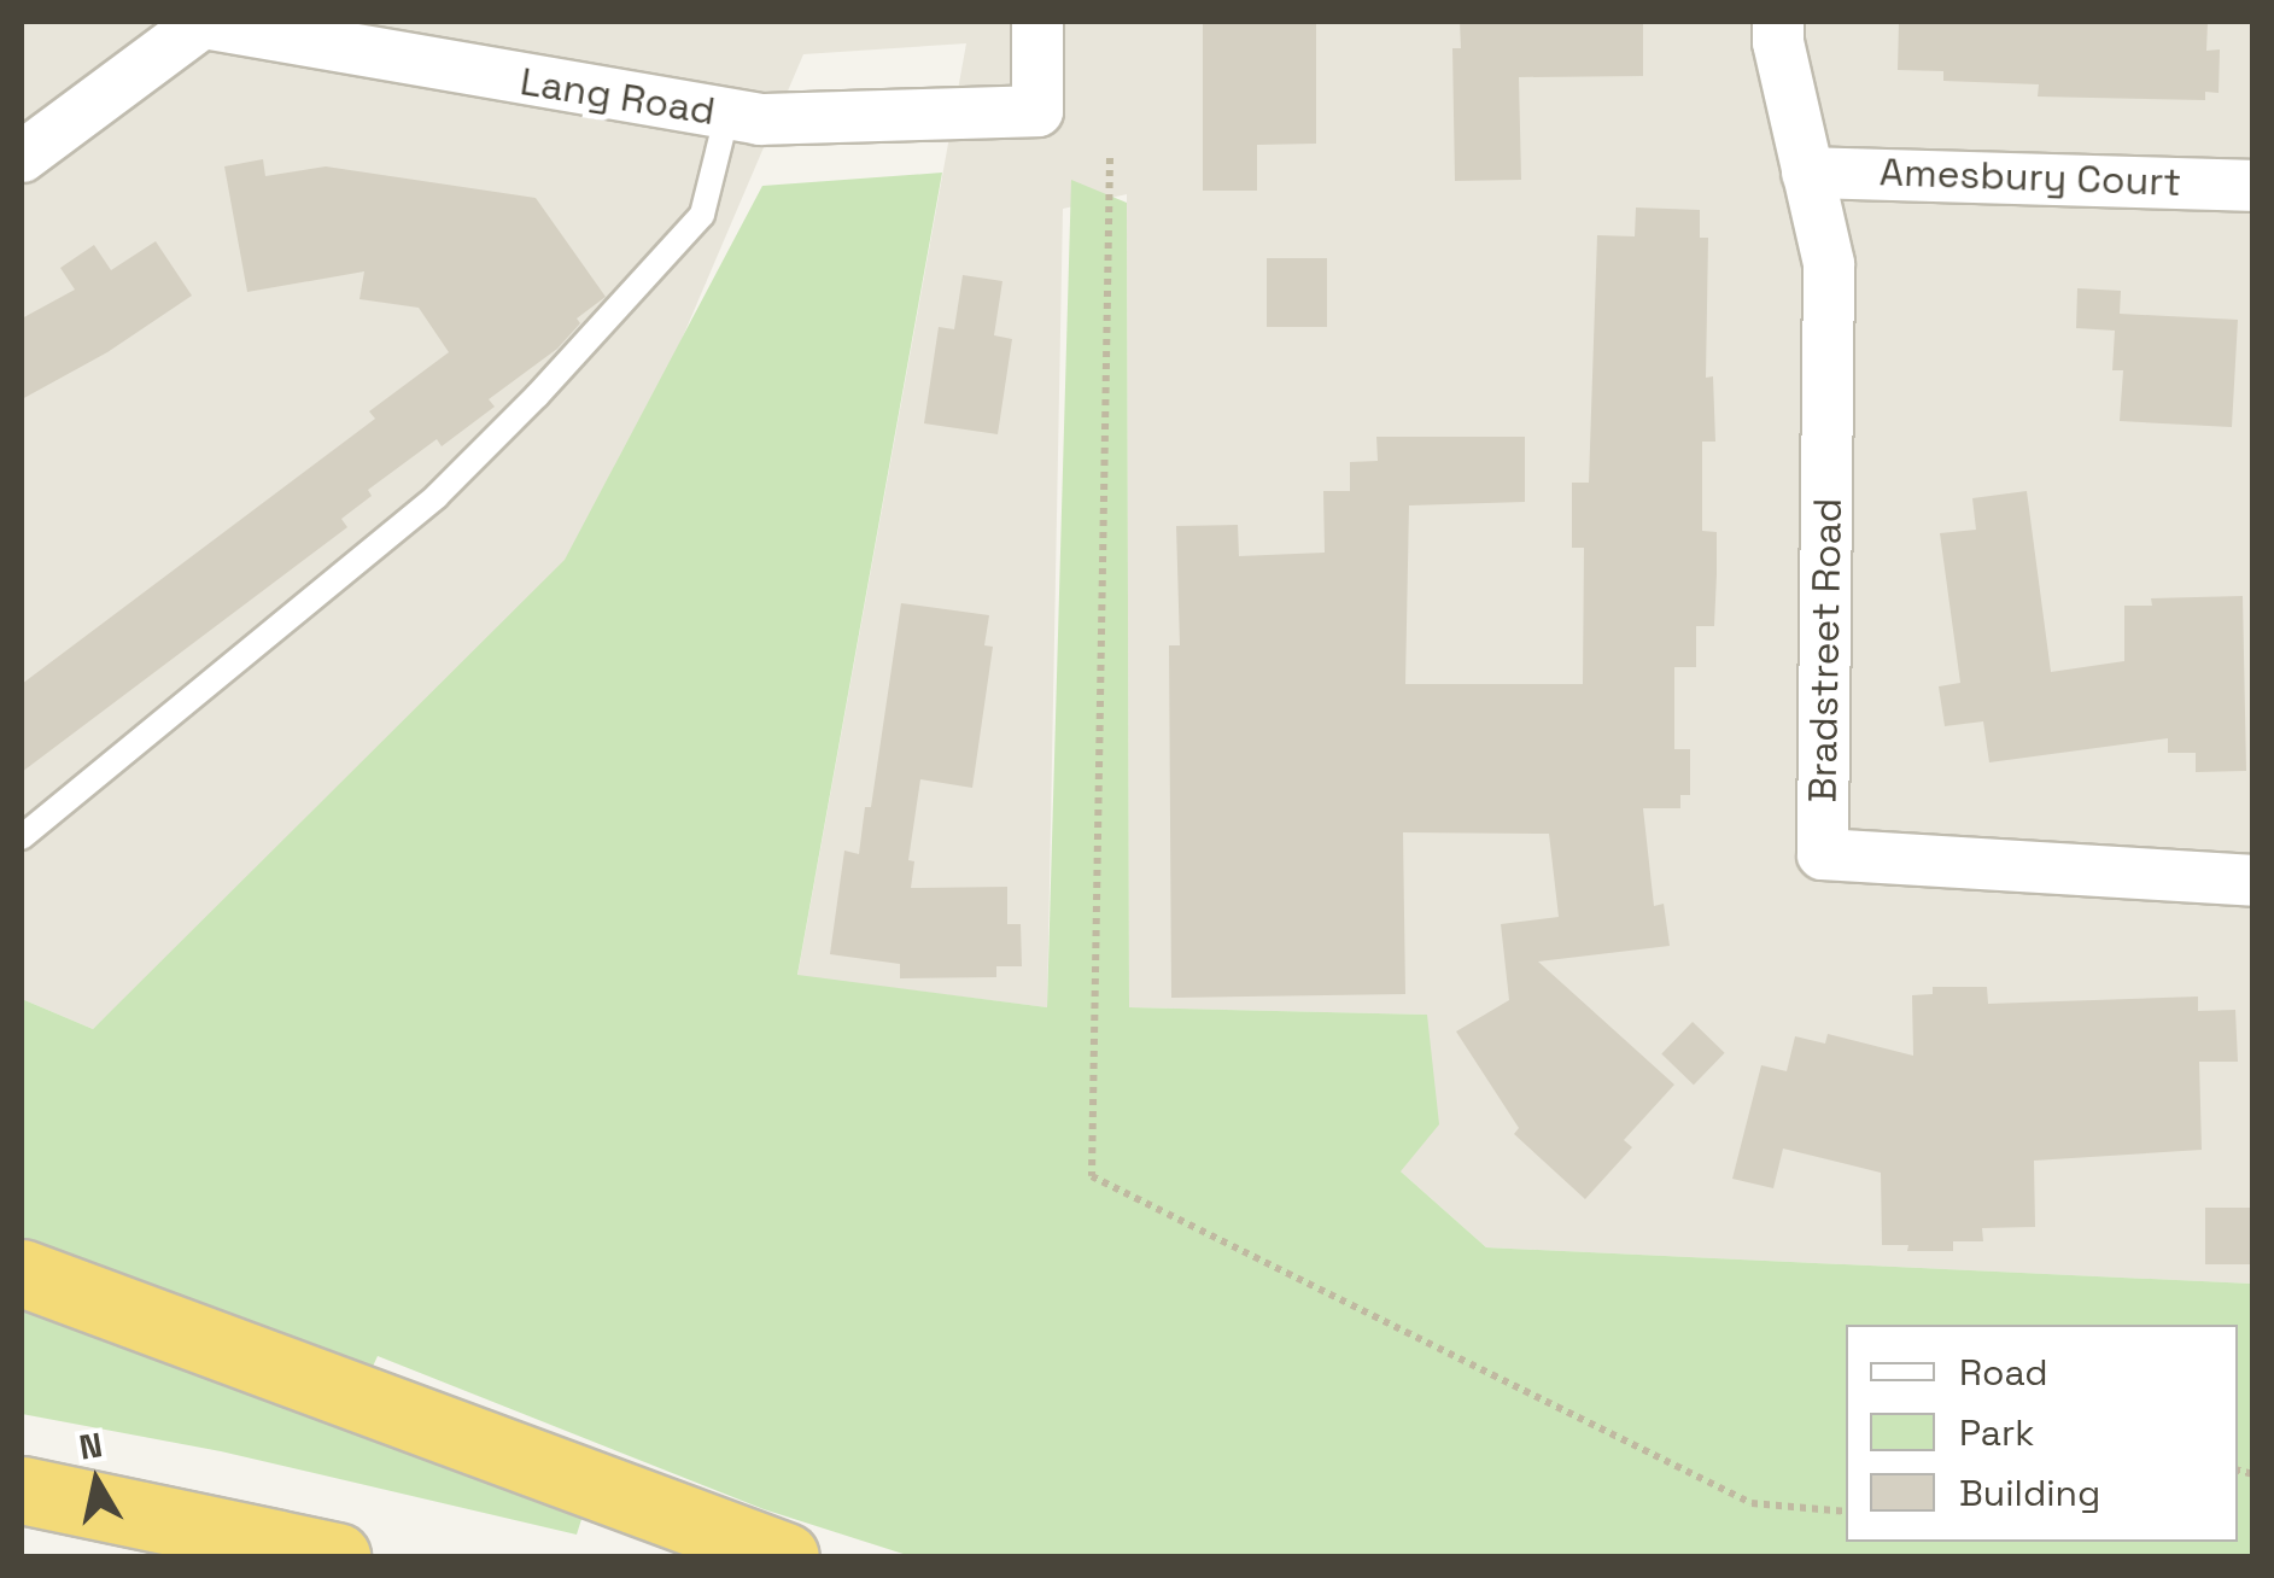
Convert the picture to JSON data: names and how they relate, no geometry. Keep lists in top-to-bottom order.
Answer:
{
  "streets": {
    "street": ["Lang Road", "Amesbury Court", "Bradstreet Road"]
  },
  "crossings": [
    ["Amesbury Court", "Bradstreet Road"]
  ],
  "legend": ["Road", "Park", "Building"],
  "north": "top"
}
